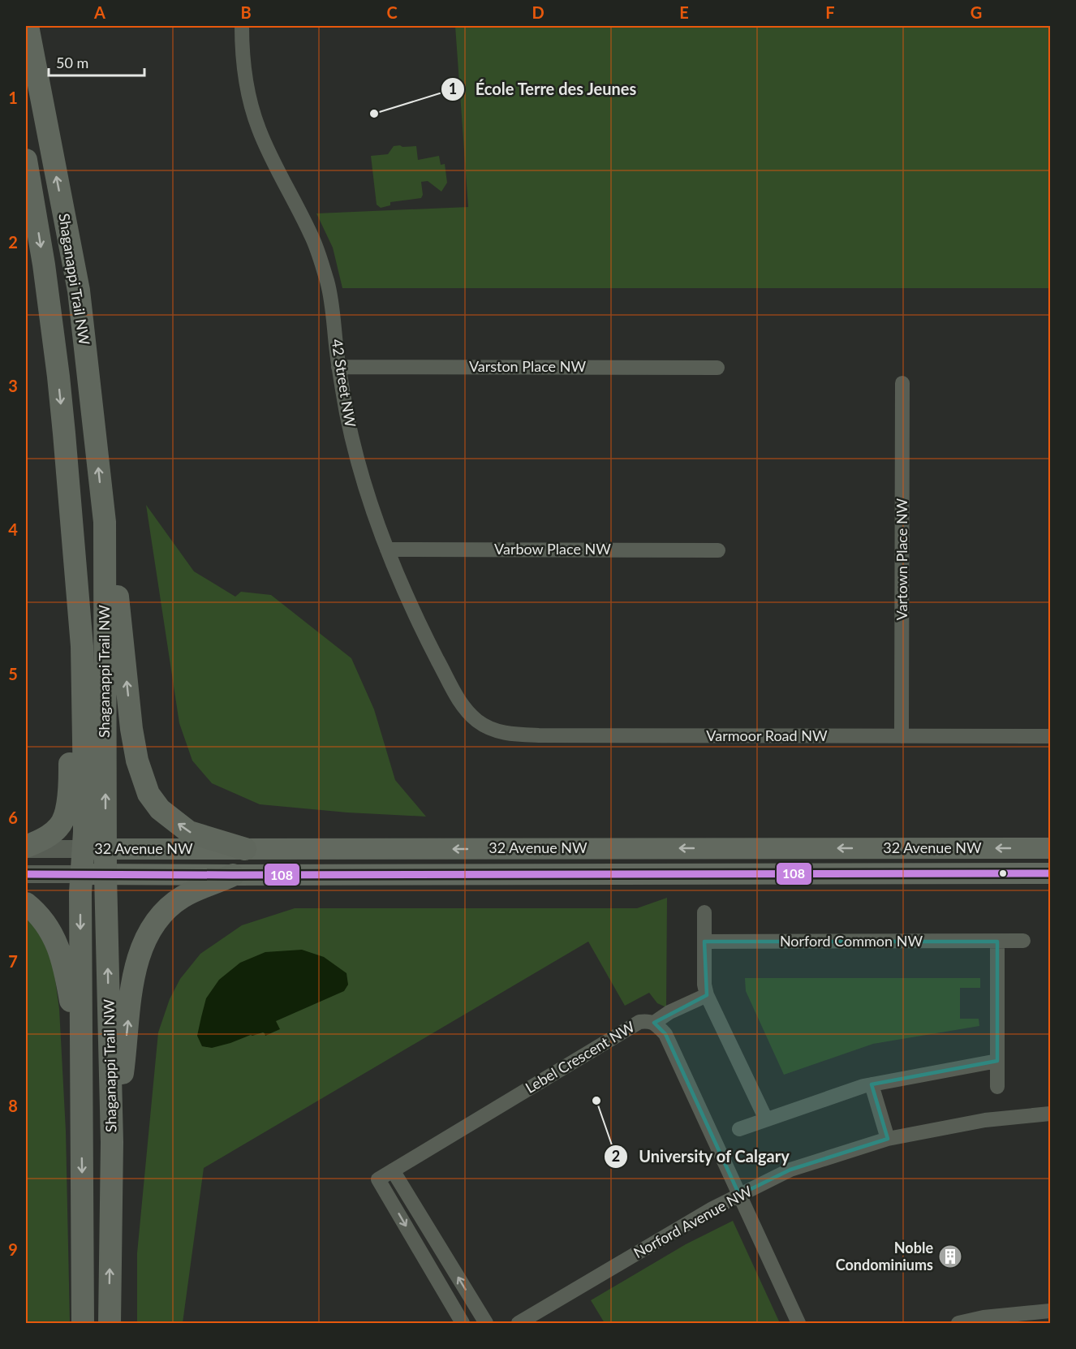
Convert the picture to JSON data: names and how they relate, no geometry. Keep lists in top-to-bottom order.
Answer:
{
  "streets": {
    "main road": ["Shaganappi Trail NW", "32 Avenue NW"],
    "street": [
      "Varston Place NW",
      "42 Street NW",
      "Varbow Place NW",
      "Vartown Place NW",
      "Varmoor Road NW",
      "Norford Common NW",
      "Lebel Crescent NW",
      "Norford Avenue NW"
    ]
  },
  "crossings": [
    ["Shaganappi Trail NW", "32 Avenue NW"],
    ["Varston Place NW", "42 Street NW"],
    ["42 Street NW", "Varbow Place NW"],
    ["42 Street NW", "Varmoor Road NW"],
    ["Vartown Place NW", "Varmoor Road NW"],
    ["Lebel Crescent NW", "Norford Avenue NW"]
  ],
  "places": {
    "other": ["École Terre des Jeunes", "University of Calgary"],
    "building": ["Noble Condominiums"]
  },
  "lines": ["transit line 108"],
  "scale_bar": "50 m",
  "grid": {
    "columns": [
      "A",
      "B",
      "C",
      "D",
      "E",
      "F",
      "G"
    ],
    "rows": [
      "1",
      "2",
      "3",
      "4",
      "5",
      "6",
      "7",
      "8",
      "9"
    ]
  }
}
